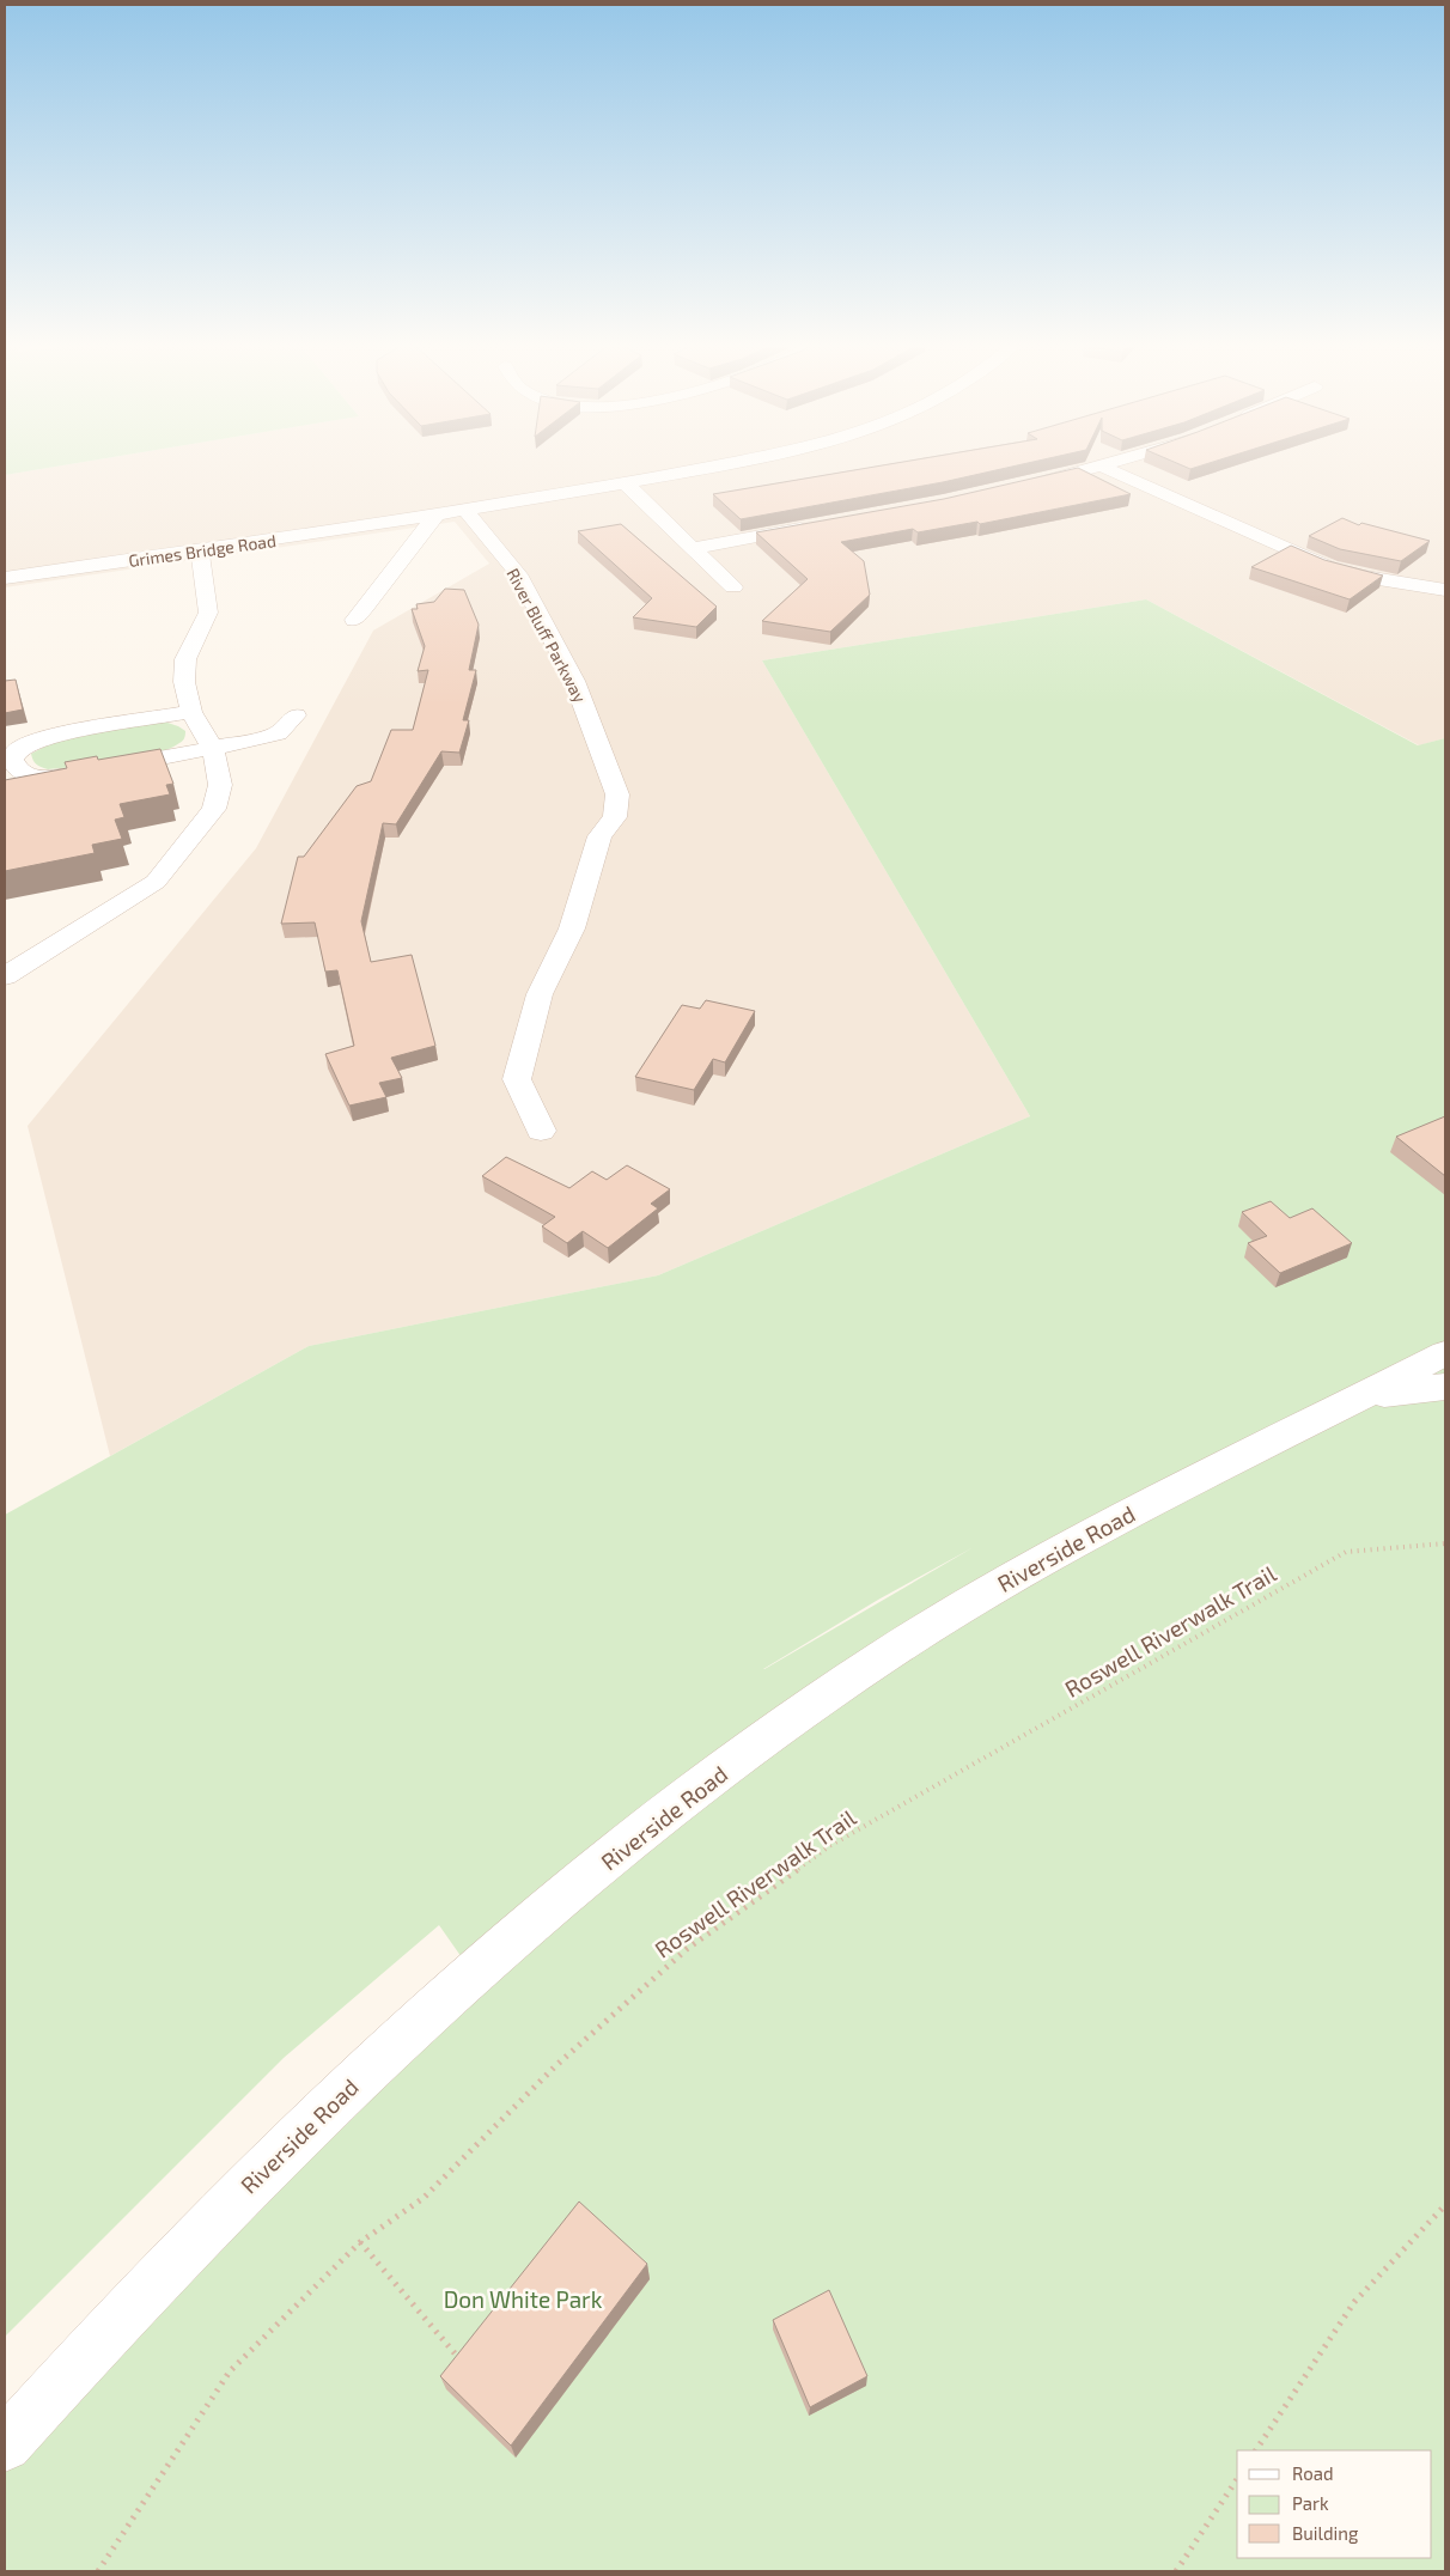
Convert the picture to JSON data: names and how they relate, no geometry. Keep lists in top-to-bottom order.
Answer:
{
  "streets": {
    "street": ["Grimes Bridge Road", "River Bluff Parkway", "Riverside Road"],
    "path": ["Roswell Riverwalk Trail"]
  },
  "crossings": [
    ["Grimes Bridge Road", "River Bluff Parkway"]
  ],
  "parks": ["Don White Park"],
  "legend": ["Road", "Park", "Building"]
}
